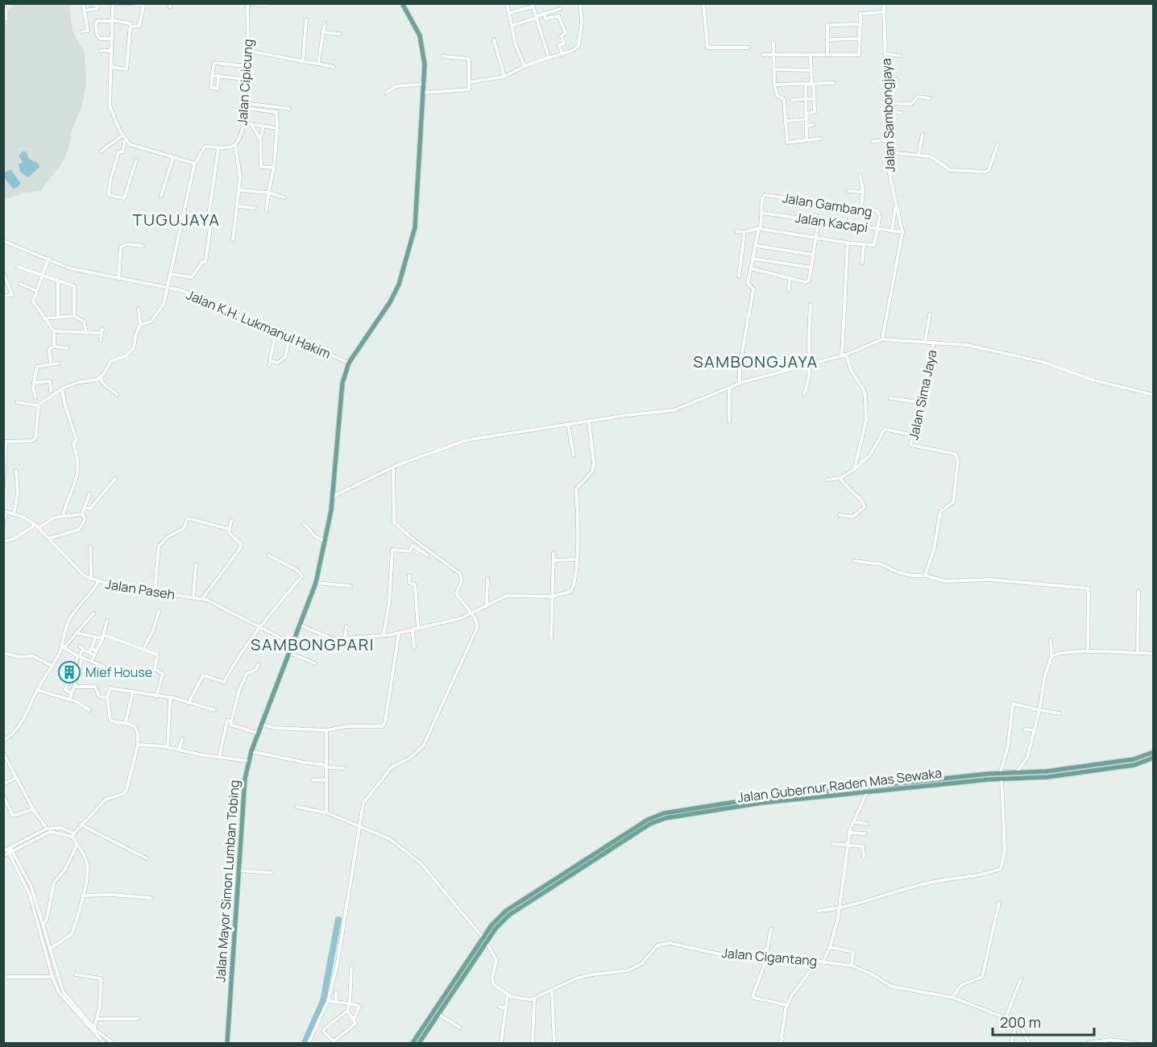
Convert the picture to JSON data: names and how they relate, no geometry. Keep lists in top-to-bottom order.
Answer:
{
  "streets": {
    "main road": ["Jalan Gubernur Raden Mas Sewaka", "Jalan Mayor Simon Lumban Tobing"],
    "street": [
      "Jalan Cipicung",
      "Jalan Sambongjaya",
      "Jalan Gambang",
      "Jalan Kacapi",
      "Jalan K.H. Lukmanul Hakim",
      "Jalan Sima Jaya",
      "Jalan Paseh",
      "Jalan Cigantang"
    ]
  },
  "crossings": [
    ["Jalan Sambongjaya", "Jalan Kacapi"],
    ["Jalan Gambang", "Jalan Kacapi"],
    ["Jalan K.H. Lukmanul Hakim", "Jalan Mayor Simon Lumban Tobing"],
    ["Jalan Paseh", "Jalan Mayor Simon Lumban Tobing"]
  ],
  "districts": ["TUGUJAYA", "SAMBONGJAYA", "SAMBONGPARI"],
  "places": {
    "building": ["Mief House"]
  },
  "scale_bar": "200 m"
}
